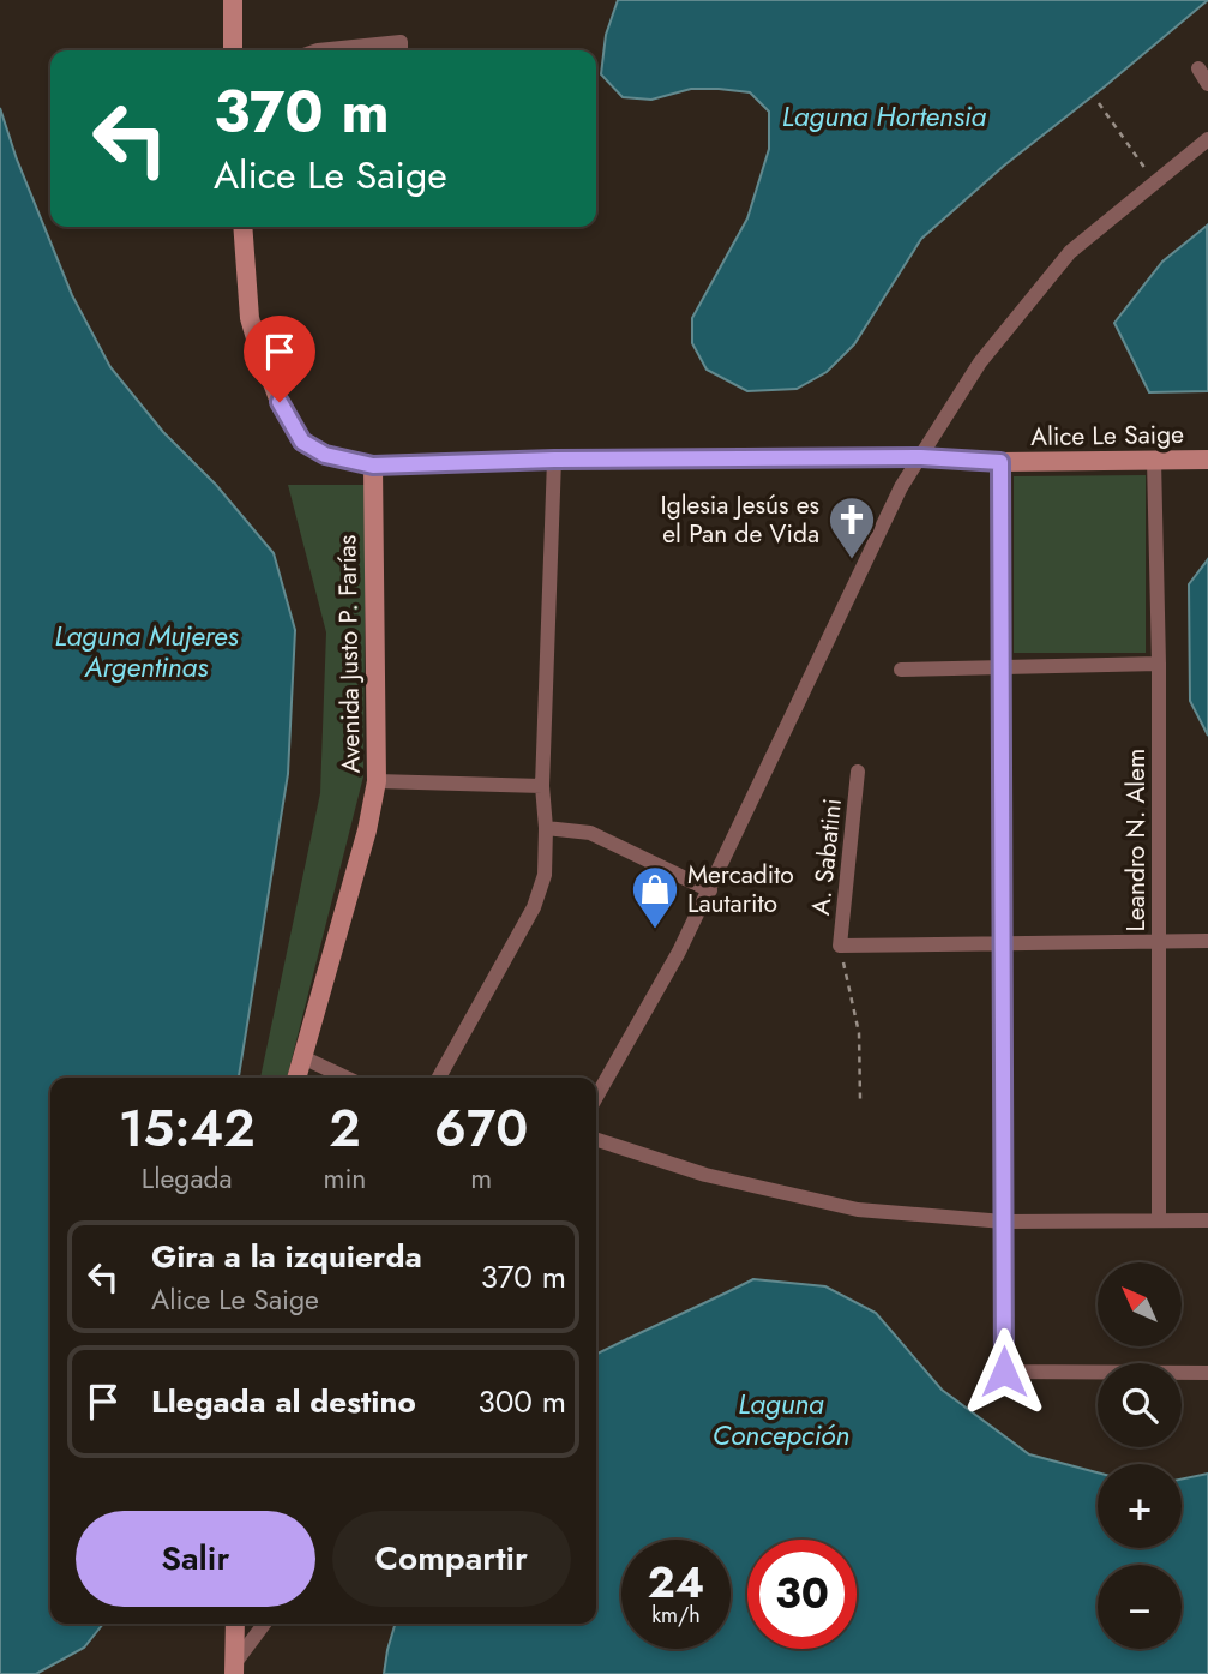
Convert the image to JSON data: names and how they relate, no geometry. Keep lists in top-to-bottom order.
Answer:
{
  "streets": {
    "street": [
      "Alice Le Saige",
      "Avenida Justo P. Farías",
      "Leandro N. Alem",
      "A. Sabatini"
    ]
  },
  "crossings": [
    ["Alice Le Saige", "Avenida Justo P. Farías"],
    ["Alice Le Saige", "Leandro N. Alem"]
  ],
  "water": ["Laguna Hortensia", "Laguna Mujeres Argentinas", "Laguna Concepción"],
  "places": {
    "church": ["Iglesia Jesús es el Pan de Vida"],
    "shop": ["Mercadito Lautarito"]
  },
  "north": "top left",
  "page": {
    "turn": ["370 m", "Alice Le Saige"],
    "eta": [
      "15:42",
      "Llegada",
      "2",
      "min",
      "670",
      "m"
    ],
    "list": [
      {
        "name": "Gira a la izquierda",
        "note": "Alice Le Saige",
        "value": "370 m"
      },
      {
        "name": "Llegada al destino",
        "value": "300 m"
      }
    ],
    "map_buttons": ["+", "−"],
    "buttons": ["Salir", "Compartir"],
    "speed": "24 km/h",
    "limit": "30"
  }
}
